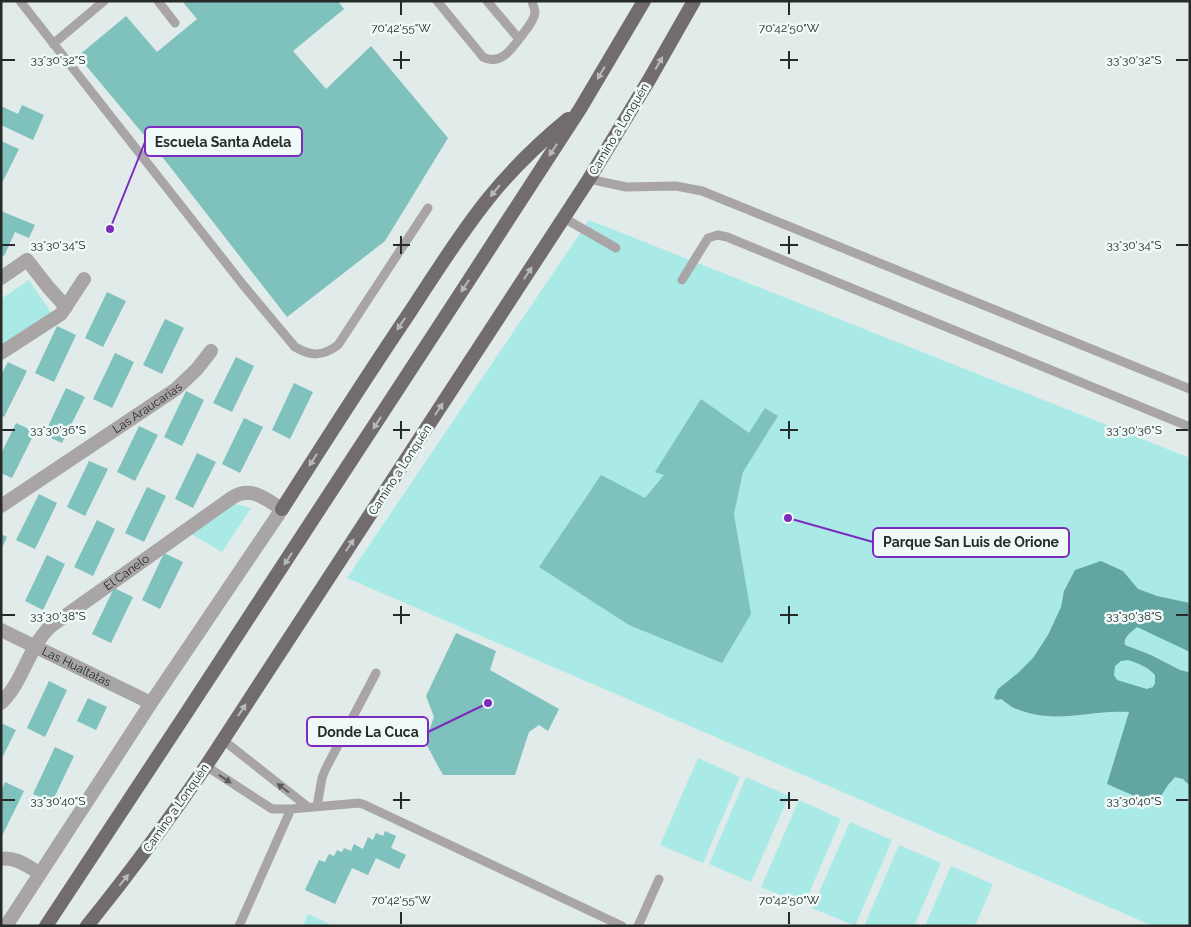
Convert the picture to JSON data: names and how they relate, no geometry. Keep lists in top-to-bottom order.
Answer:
{
  "streets": {
    "main road": ["Camino a Lonquén"],
    "street": ["Las Araucarias", "El Canelo", "Las Hualtatas"]
  },
  "crossings": [
    ["El Canelo", "Las Hualtatas"]
  ],
  "places": ["Escuela Santa Adela", "Parque San Luis de Orione", "Donde La Cuca"],
  "coordinates": [
    "70°42'55\"W",
    "70°42'50\"W",
    "33°30'32\"S",
    "33°30'34\"S",
    "33°30'36\"S",
    "33°30'38\"S",
    "33°30'40\"S"
  ]
}
